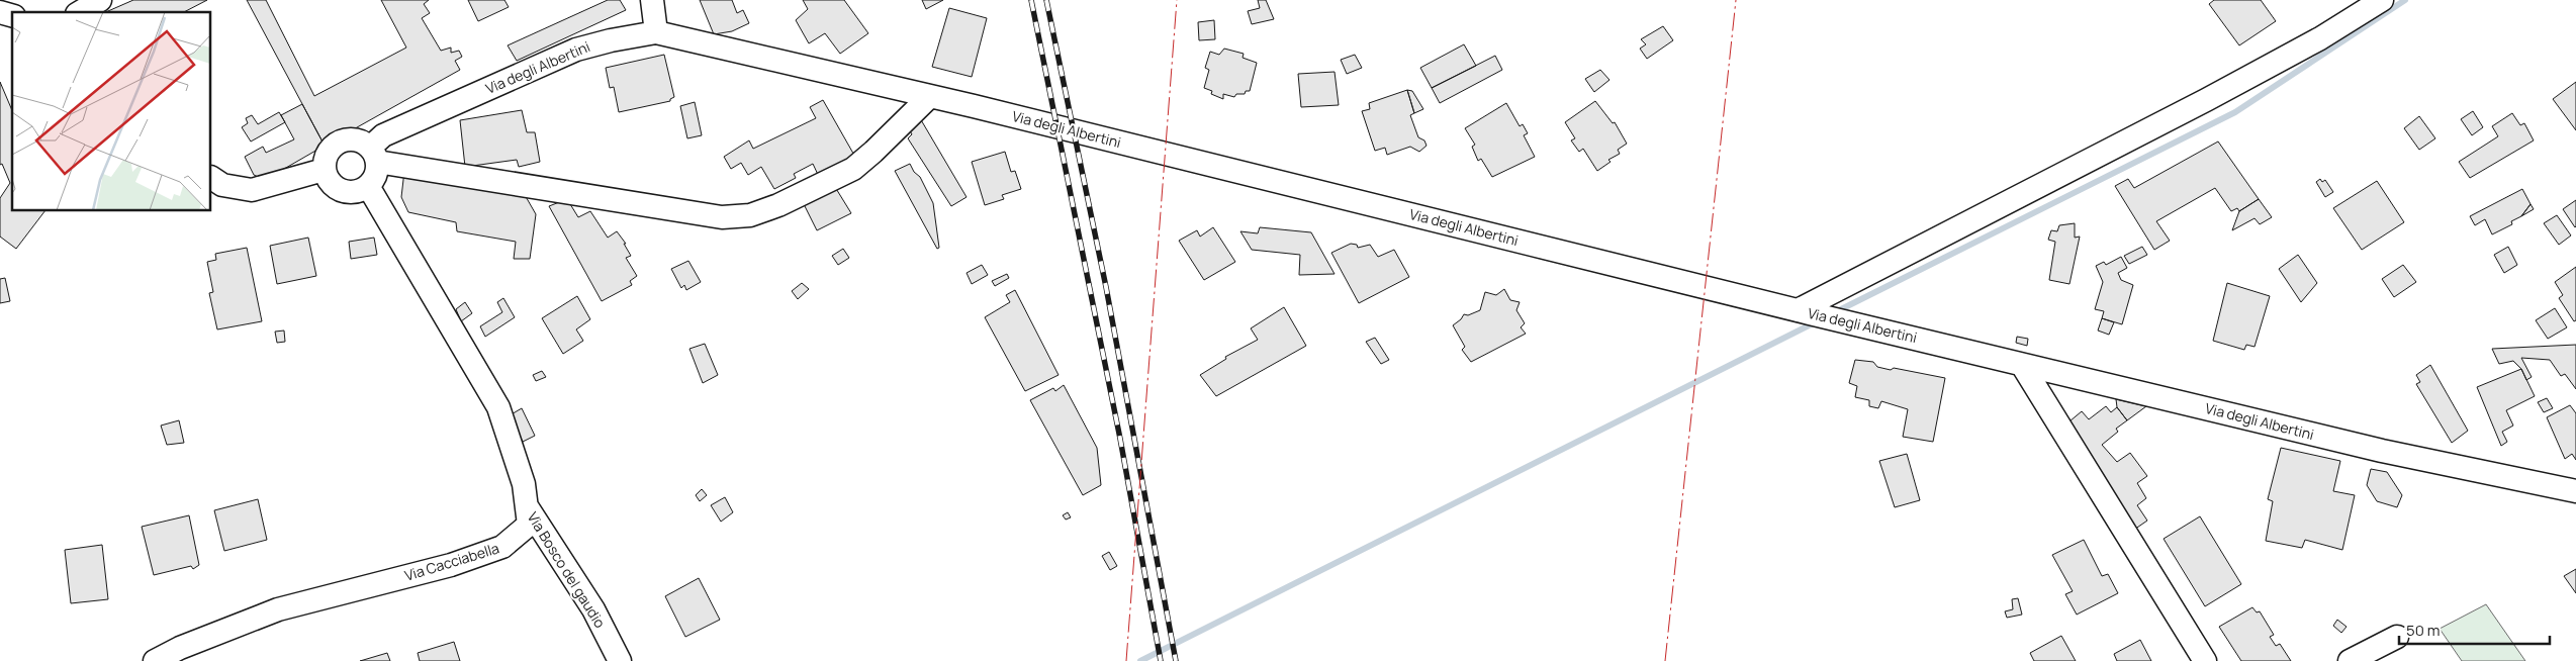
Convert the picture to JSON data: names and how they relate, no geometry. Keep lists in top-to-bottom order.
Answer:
{
  "streets": {
    "street": ["Via degli Albertini", "Via Cacciabella", "Via Bosco del gaudio"]
  },
  "crossings": [
    ["Via degli Albertini", "Via Cacciabella"],
    ["Via Cacciabella", "Via Bosco del gaudio"]
  ],
  "scale_bar": "50 m"
}
